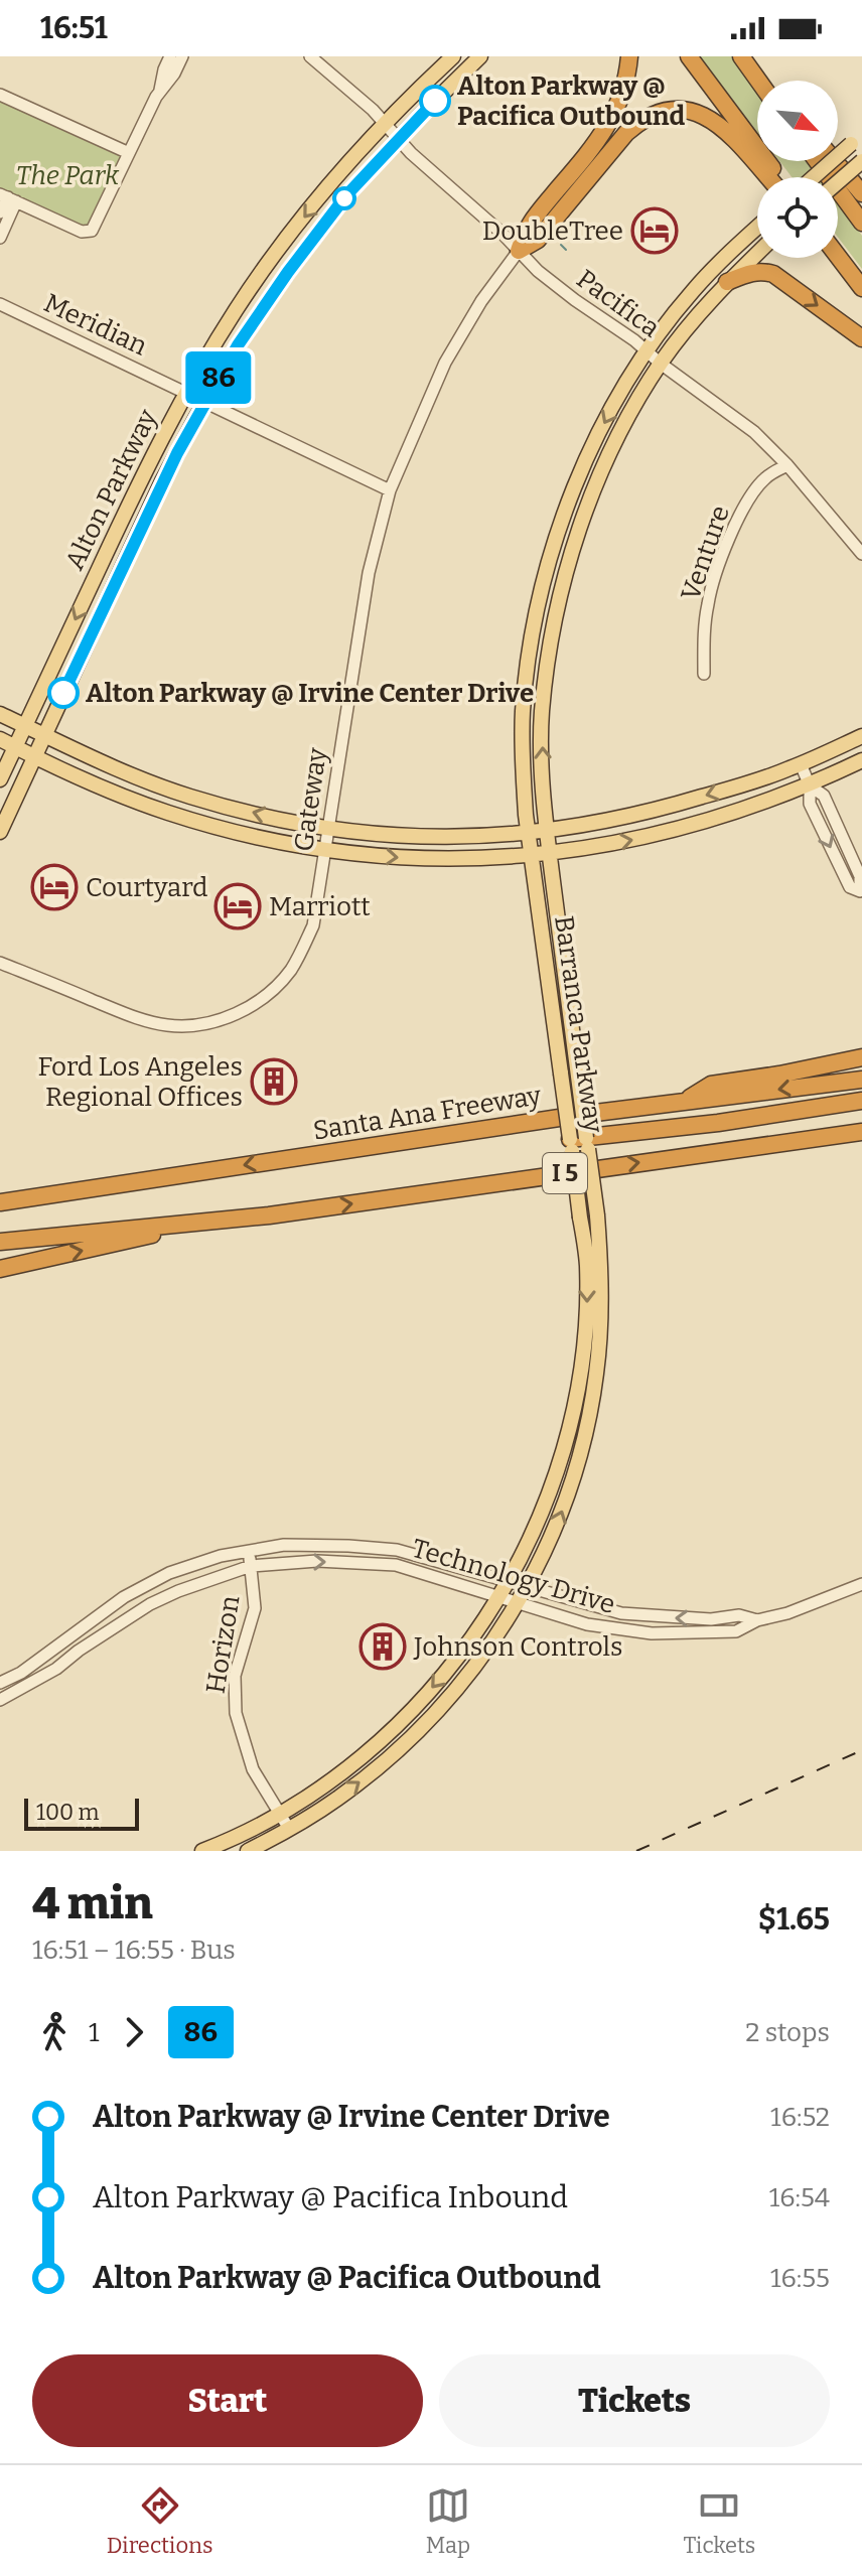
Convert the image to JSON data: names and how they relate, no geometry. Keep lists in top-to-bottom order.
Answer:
{
  "streets": {
    "highway": ["Santa Ana Freeway", "I 5"],
    "main road": ["Alton Parkway", "Barranca Parkway"],
    "street": [
      "Pacifica",
      "Meridian",
      "Venture",
      "Gateway",
      "Technology Drive",
      "Horizon"
    ]
  },
  "crossings": [
    ["Pacifica", "Alton Parkway"],
    ["Pacifica", "Venture"],
    ["Pacifica", "Gateway"],
    ["Pacifica", "Barranca Parkway"],
    ["Meridian", "Alton Parkway"],
    ["Meridian", "Gateway"],
    ["Barranca Parkway", "Technology Drive"],
    ["Barranca Parkway", "Horizon"],
    ["Technology Drive", "Horizon"]
  ],
  "parks": ["The Park"],
  "places": {
    "other": ["Alton Parkway @ Pacifica Outbound", "Alton Parkway @ Irvine Center Drive"],
    "hotel": ["DoubleTree", "Courtyard", "Marriott"],
    "building": ["Ford Los Angeles Regional Offices", "Johnson Controls"]
  },
  "lines": ["bus line 86"],
  "scale_bar": "100 m",
  "north": "bottom right",
  "page": {
    "status": "16:51",
    "on_map": "86",
    "scale": "100 m",
    "heading": ["4 min", "16:51 – 16:55 · Bus", "$1.65"],
    "legs": ["1", "86", "2 stops"],
    "list": [
      {
        "name": "Alton Parkway @ Irvine Center Drive",
        "value": "16:52"
      },
      {
        "name": "Alton Parkway @ Pacifica Inbound",
        "value": "16:54"
      },
      {
        "name": "Alton Parkway @ Pacifica Outbound",
        "value": "16:55"
      }
    ],
    "buttons": ["Start", "Tickets"],
    "tabs": ["Directions", "Map", "Tickets"]
  }
}
